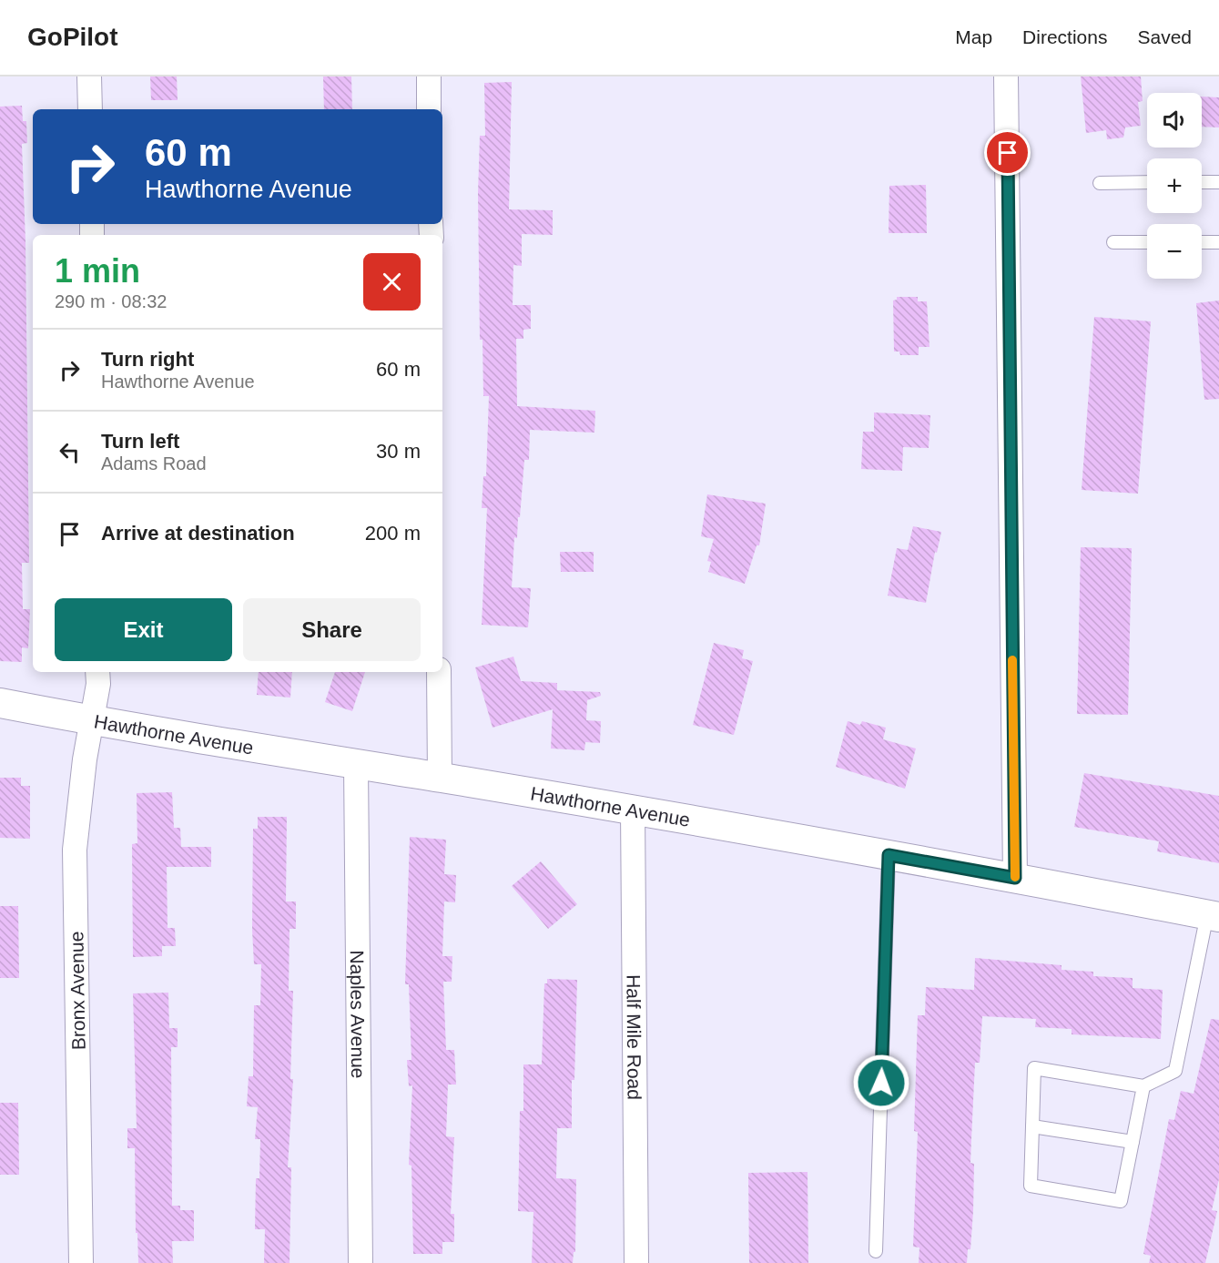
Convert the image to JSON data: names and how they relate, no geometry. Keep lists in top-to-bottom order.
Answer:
{
  "streets": {
    "street": [
      "Hawthorne Avenue",
      "Bronx Avenue",
      "Naples Avenue",
      "Half Mile Road"
    ]
  },
  "crossings": [
    ["Hawthorne Avenue", "Bronx Avenue"],
    ["Hawthorne Avenue", "Naples Avenue"],
    ["Hawthorne Avenue", "Half Mile Road"]
  ],
  "page": {
    "header": "GoPilot",
    "nav": ["Map", "Directions", "Saved"],
    "map_buttons": ["+", "−"],
    "turn": ["60 m", "Hawthorne Avenue"],
    "heading": ["1 min", "290 m · 08:32"],
    "list": [
      {
        "name": "Turn right",
        "note": "Hawthorne Avenue",
        "value": "60 m"
      },
      {
        "name": "Turn left",
        "note": "Adams Road",
        "value": "30 m"
      },
      {
        "name": "Arrive at destination",
        "value": "200 m"
      }
    ],
    "buttons": ["Exit", "Share"]
  }
}
